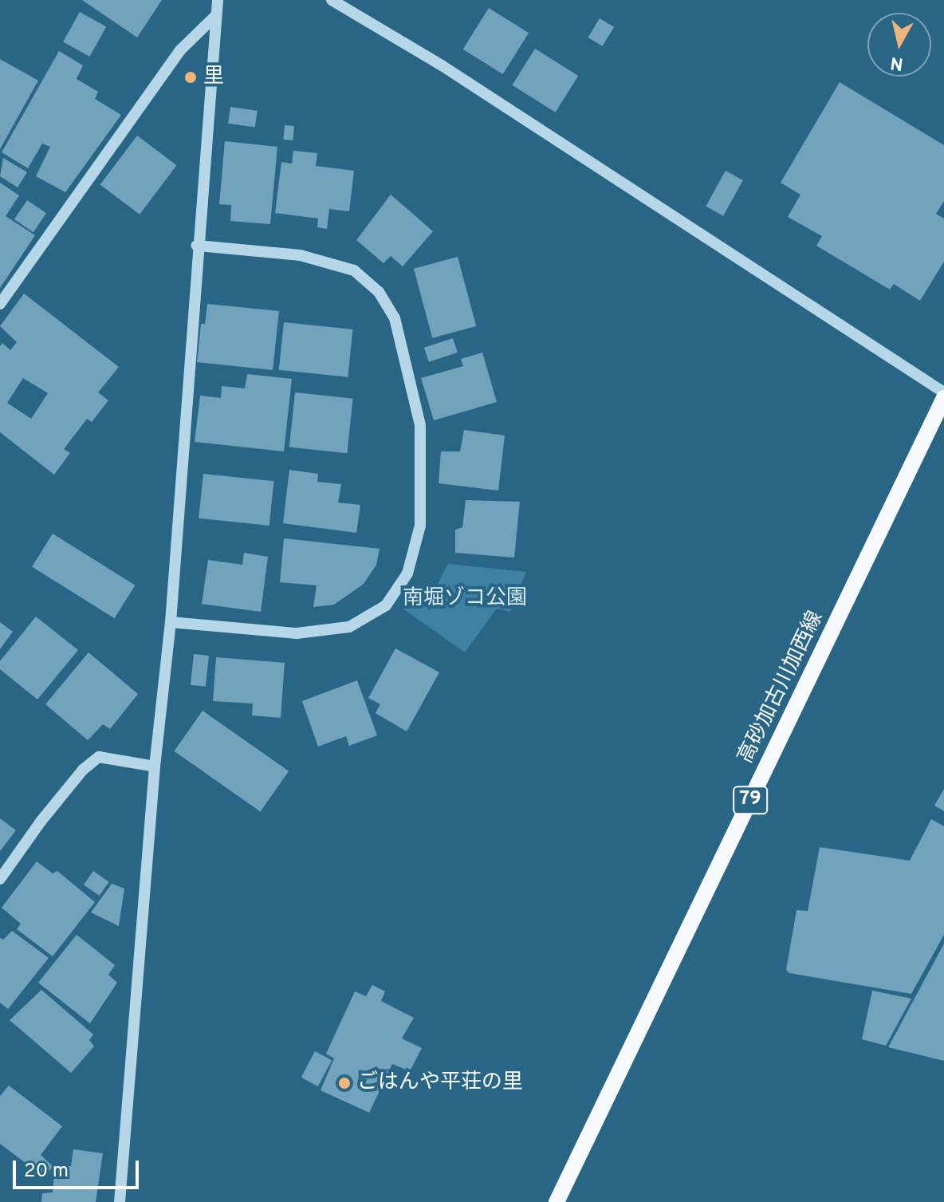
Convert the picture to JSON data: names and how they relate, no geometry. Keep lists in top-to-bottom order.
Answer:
{
  "streets": {
    "main road": ["高砂加古川加西線", "79"]
  },
  "parks": ["南堀ゾコ公園"],
  "places": ["里", "ごはんや平荘の里"],
  "scale_bar": "20 m",
  "north": "bottom"
}
